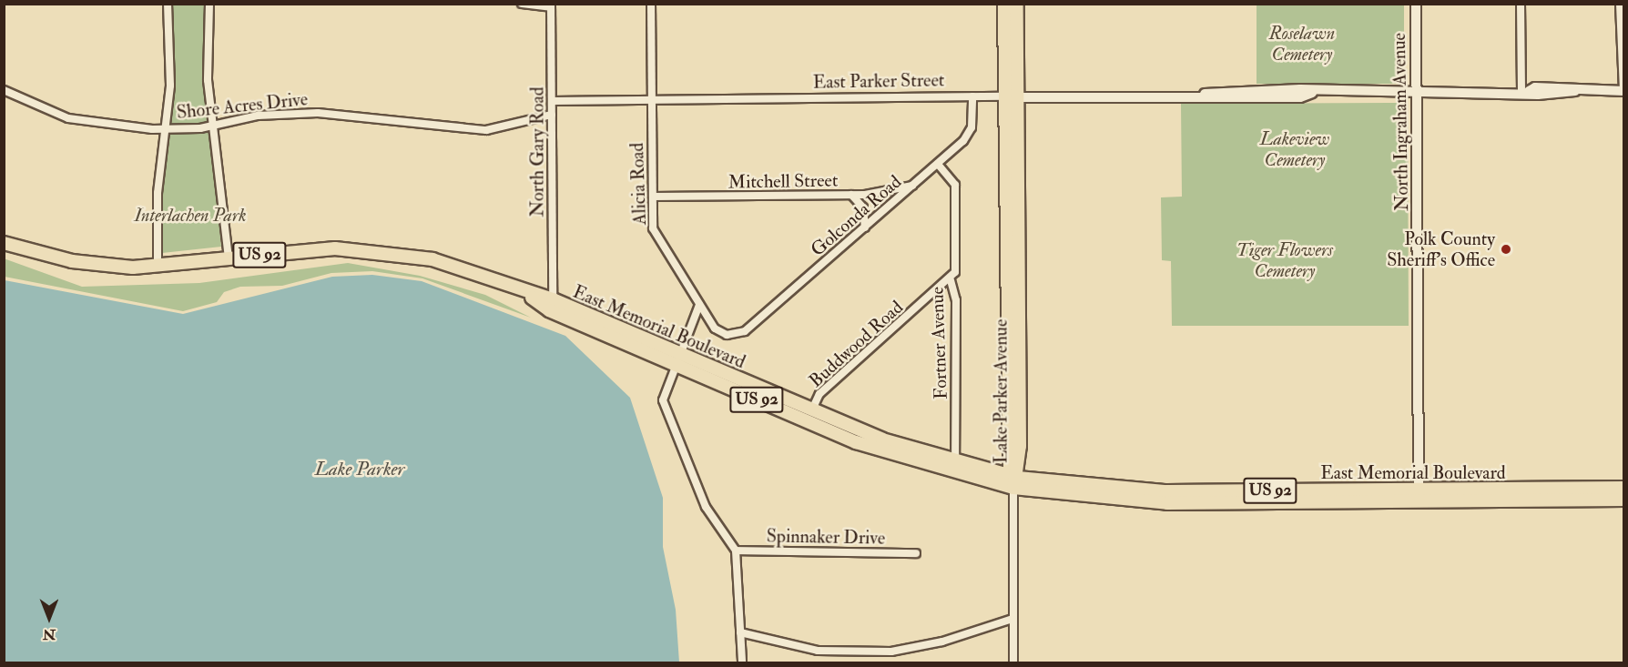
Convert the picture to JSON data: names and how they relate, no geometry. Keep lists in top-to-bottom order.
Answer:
{
  "streets": {
    "main road": ["US 92", "East Memorial Boulevard", "Lake Parker Avenue"],
    "street": [
      "East Parker Street",
      "Shore Acres Drive",
      "North Ingraham Avenue",
      "North Gary Road",
      "Mitchell Street",
      "Alicia Road",
      "Golconda Road",
      "Fortner Avenue",
      "Buddwood Road",
      "Spinnaker Drive"
    ]
  },
  "crossings": [
    ["East Parker Street", "North Ingraham Avenue"],
    ["East Parker Street", "North Gary Road"],
    ["East Parker Street", "Alicia Road"],
    ["East Parker Street", "Golconda Road"],
    ["East Parker Street", "Lake Parker Avenue"],
    ["Shore Acres Drive", "North Gary Road"],
    ["North Ingraham Avenue", "East Memorial Boulevard"],
    ["North Gary Road", "East Memorial Boulevard"],
    ["Mitchell Street", "Alicia Road"],
    ["Mitchell Street", "Golconda Road"],
    ["Alicia Road", "Golconda Road"],
    ["Golconda Road", "Fortner Avenue"],
    ["East Memorial Boulevard", "Fortner Avenue"],
    ["East Memorial Boulevard", "Buddwood Road"],
    ["East Memorial Boulevard", "Lake Parker Avenue"],
    ["Fortner Avenue", "Buddwood Road"]
  ],
  "water": ["Lake Parker"],
  "parks": [
    "Roselawn Cemetery",
    "Lakeview Cemetery",
    "Interlachen Park",
    "Tiger Flowers Cemetery"
  ],
  "places": ["Polk County Sheriff's Office"],
  "north": "bottom"
}
